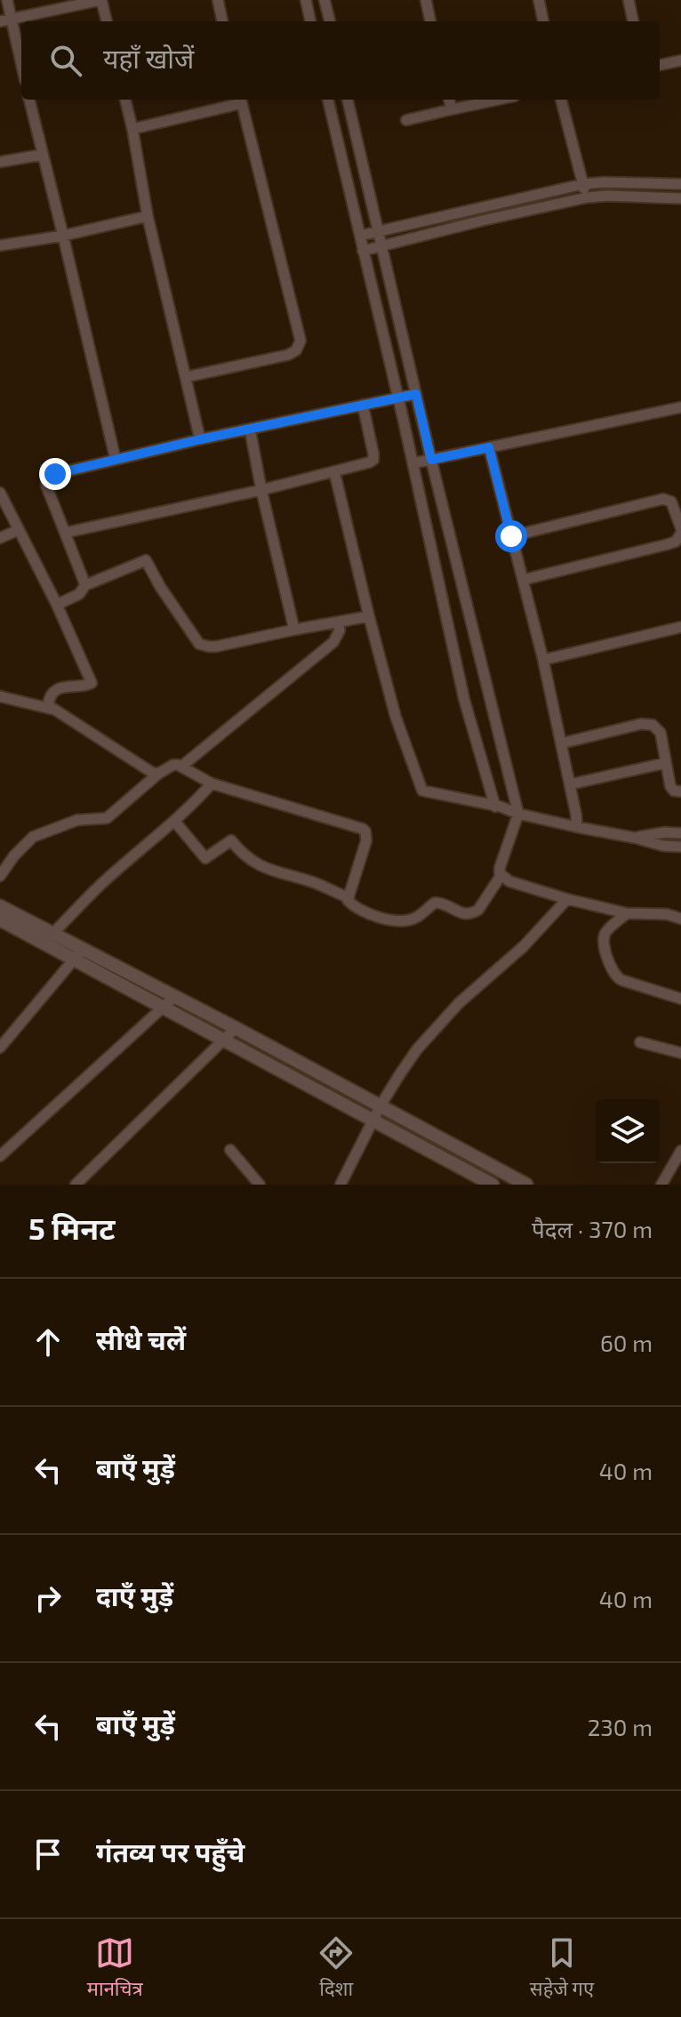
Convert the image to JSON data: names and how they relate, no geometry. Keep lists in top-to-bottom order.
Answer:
{
  "page": {
    "search": "यहाँ खोजें",
    "heading": ["5 मिनट", "पैदल · 370 m"],
    "list": [
      ["सीधे चलें", "60 m"],
      ["बाएँ मुड़ें", "40 m"],
      ["दाएँ मुड़ें", "40 m"],
      ["बाएँ मुड़ें", "230 m"],
      "गंतव्य पर पहुँचे"
    ],
    "nav": ["मानचित्र", "दिशा", "सहेजे गए"]
  }
}
